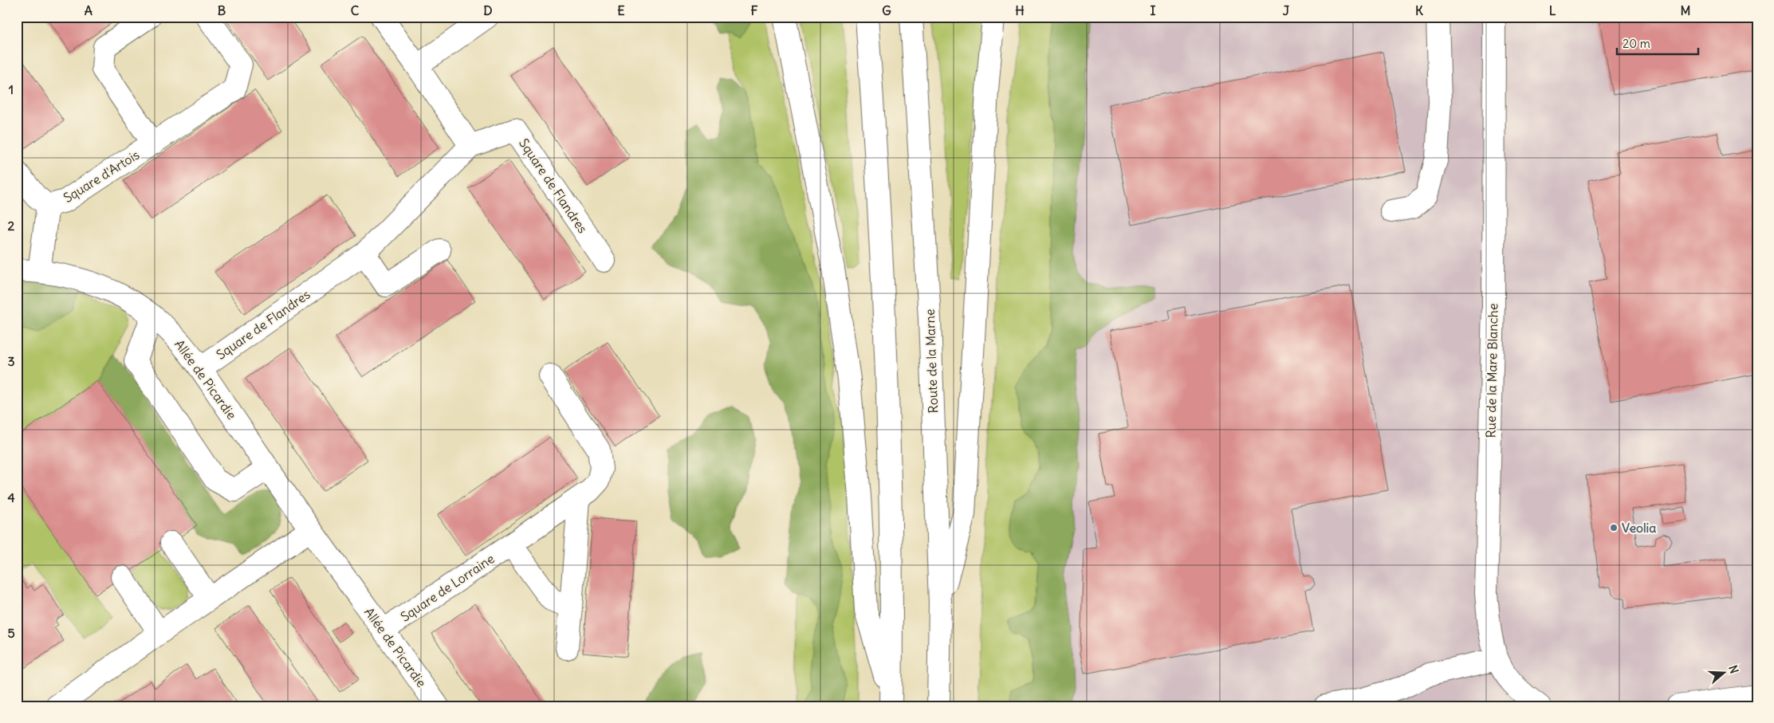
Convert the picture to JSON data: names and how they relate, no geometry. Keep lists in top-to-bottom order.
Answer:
{
  "streets": {
    "main road": [
      "Square d'Artois",
      "Square de Flandres",
      "Route de la Marne",
      "Rue de la Mare Blanche",
      "Allée de Picardie",
      "Square de Lorraine"
    ]
  },
  "crossings": [
    ["Square de Flandres", "Allée de Picardie"],
    ["Allée de Picardie", "Square de Lorraine"]
  ],
  "places": ["Veolia"],
  "scale_bar": "20 m",
  "north": "right",
  "grid": {
    "columns": [
      "A",
      "B",
      "C",
      "D",
      "E",
      "F",
      "G",
      "H",
      "I",
      "J",
      "K",
      "L",
      "M"
    ],
    "rows": [
      "1",
      "2",
      "3",
      "4",
      "5"
    ]
  }
}
